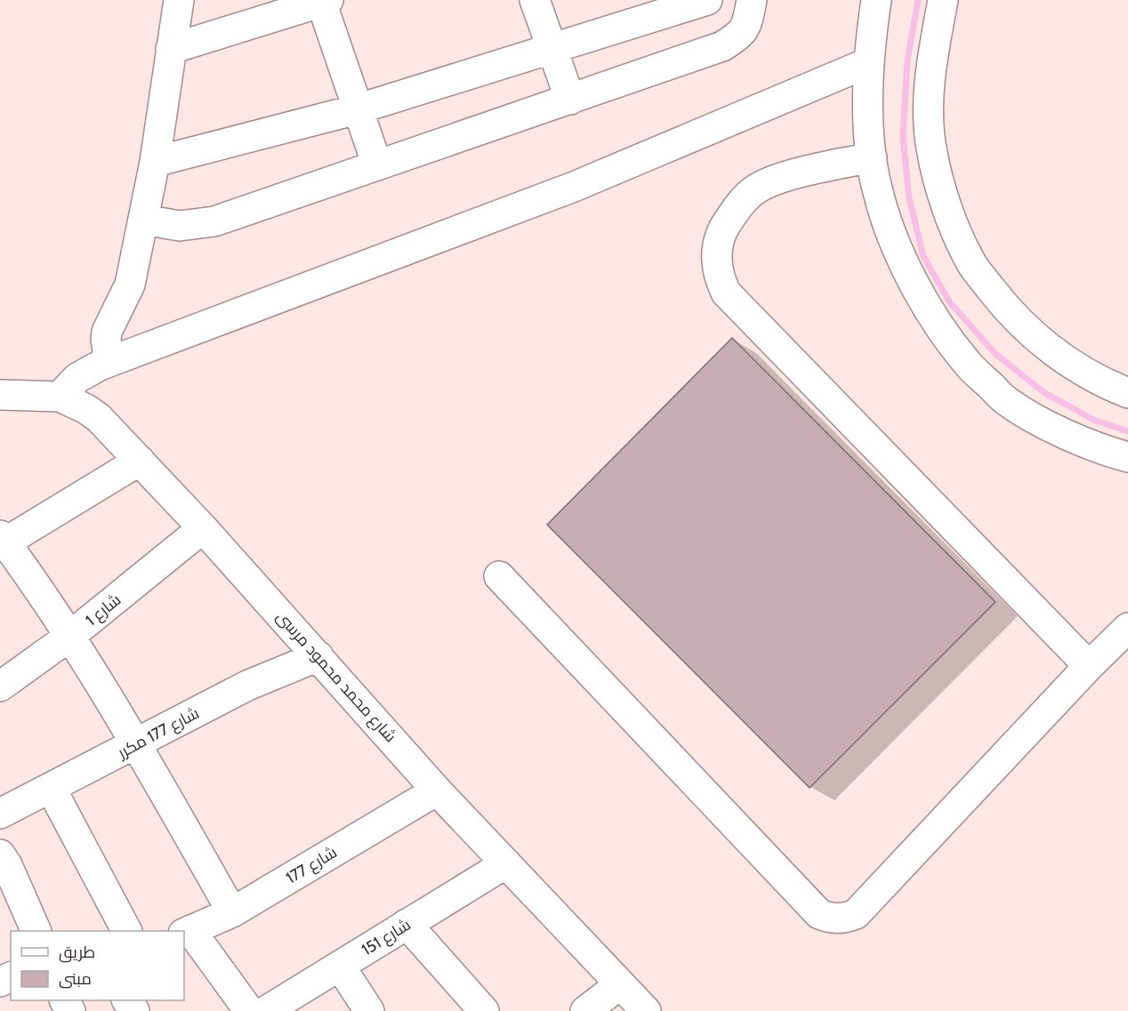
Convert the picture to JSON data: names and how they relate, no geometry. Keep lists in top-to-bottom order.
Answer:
{
  "streets": {
    "street": [
      "شارع 1",
      "شارع محمد محمود مرسى",
      "شارع 177 مكرر",
      "شارع 177",
      "شارع 151"
    ]
  },
  "crossings": [
    ["شارع 1", "شارع محمد محمود مرسى"],
    ["شارع محمد محمود مرسى", "شارع 177 مكرر"],
    ["شارع محمد محمود مرسى", "شارع 177"],
    ["شارع محمد محمود مرسى", "شارع 151"]
  ],
  "legend": ["طريق", "مبنى"]
}
